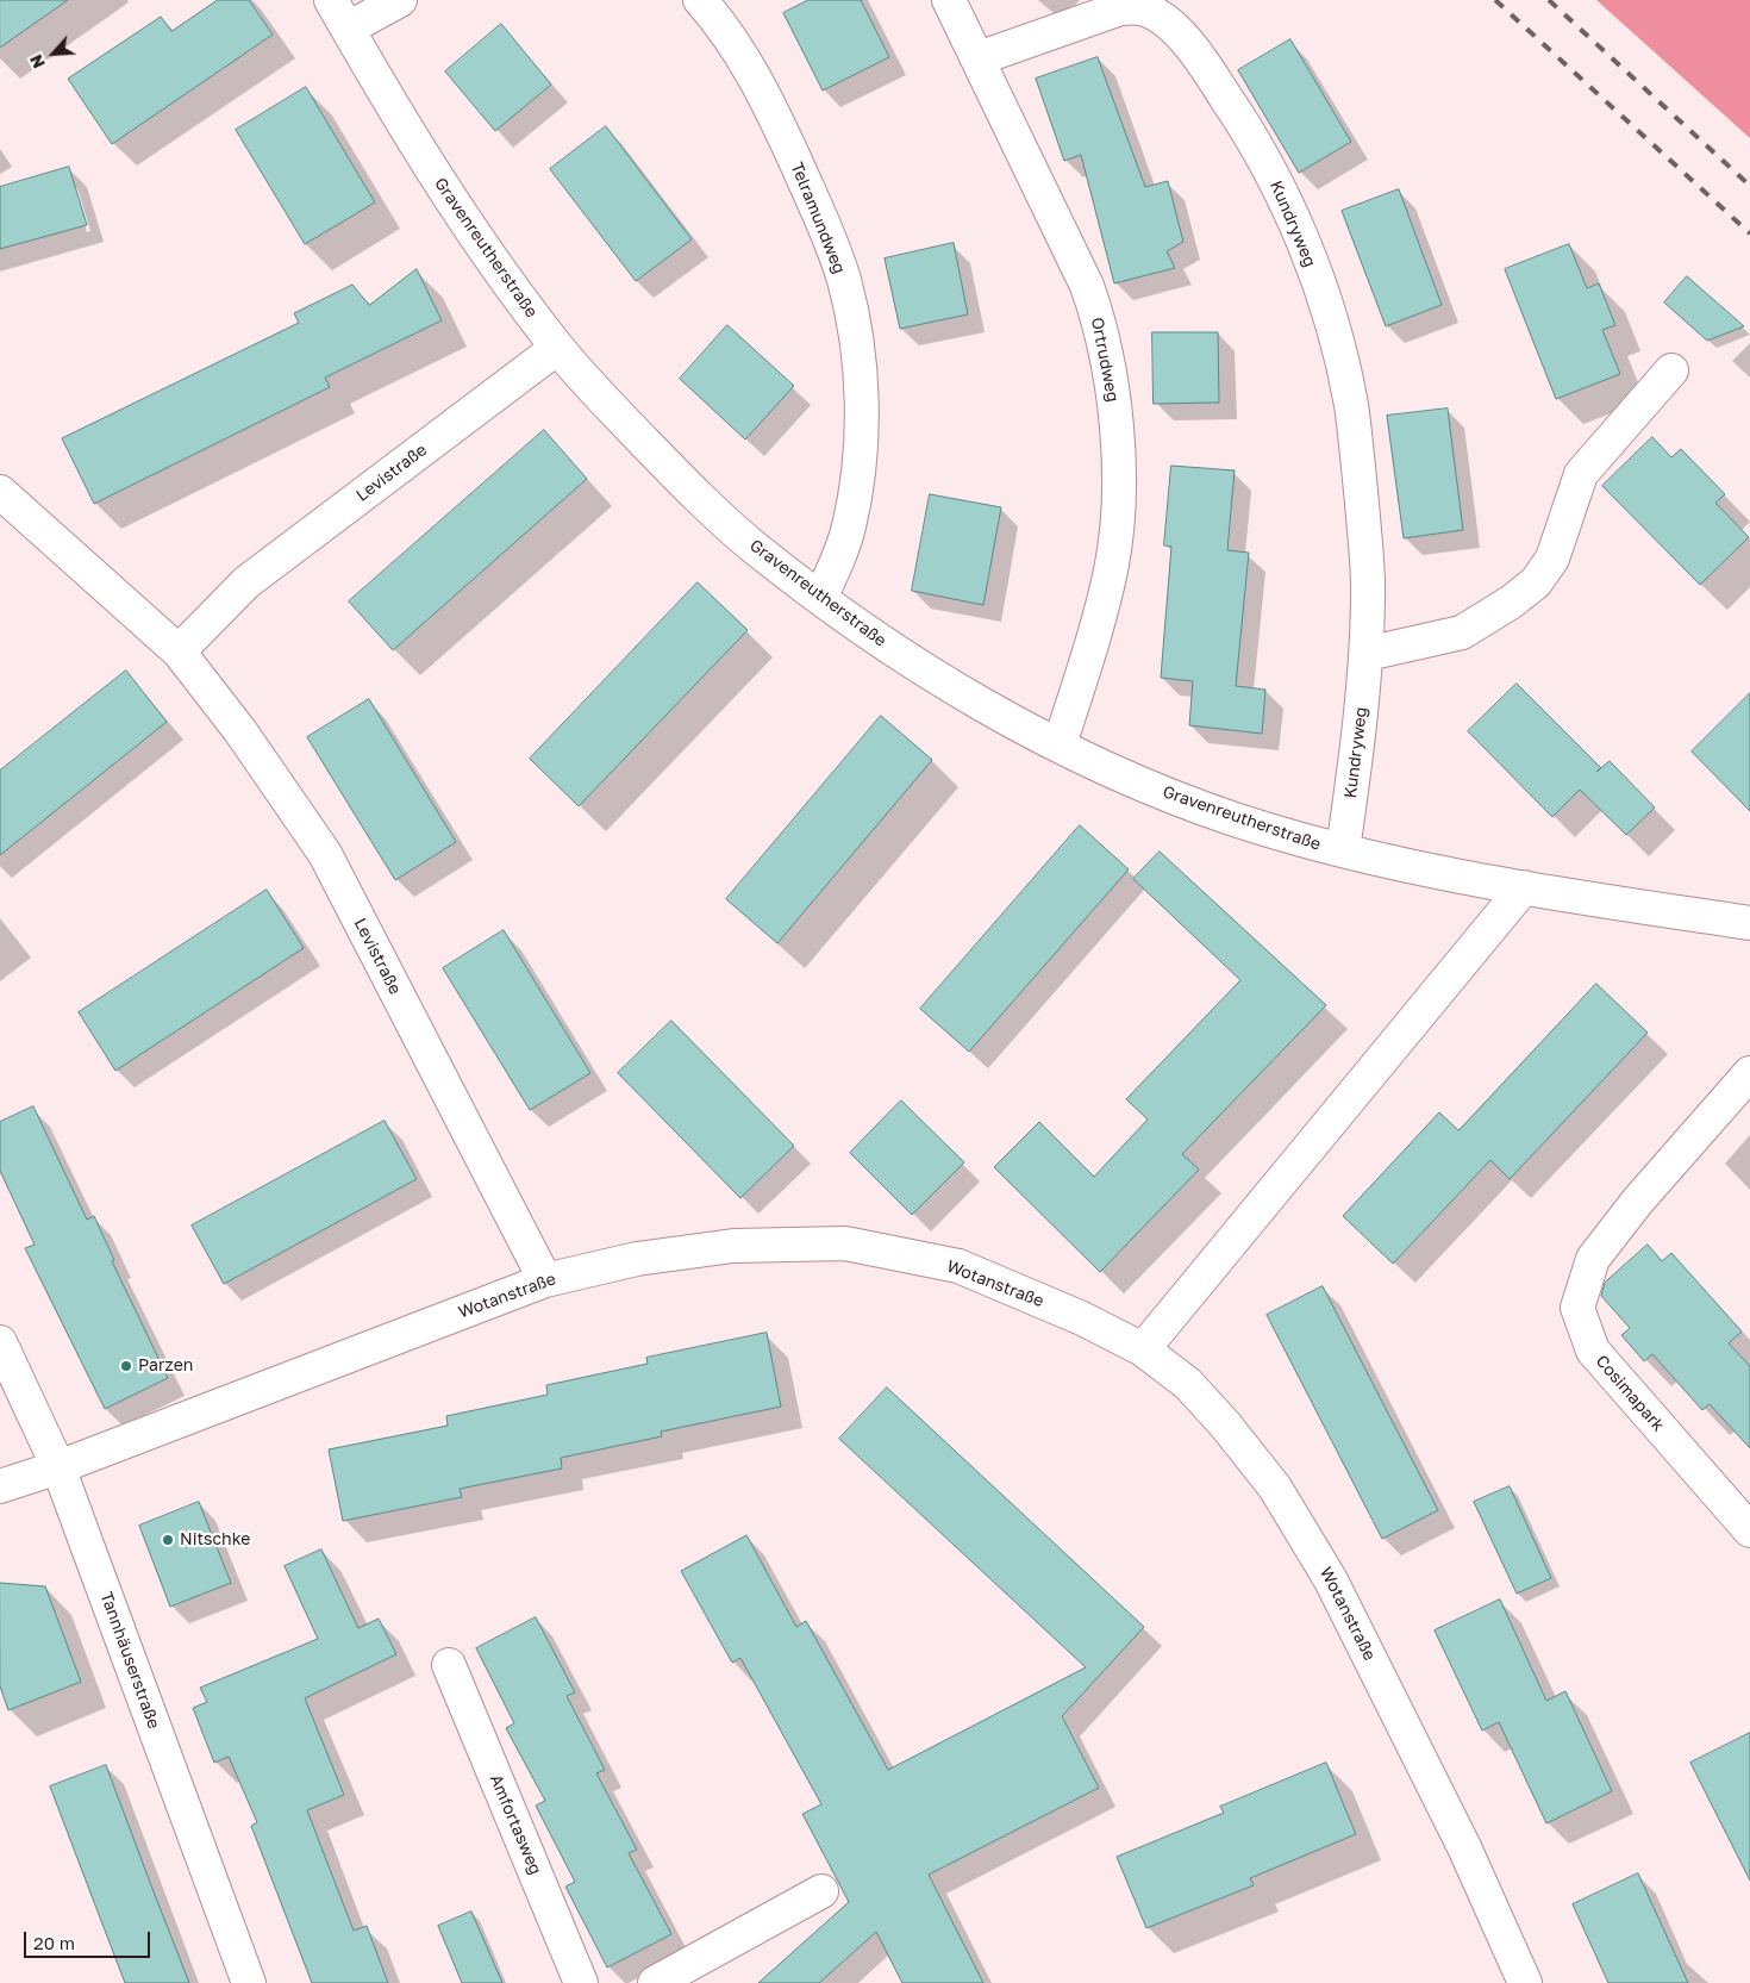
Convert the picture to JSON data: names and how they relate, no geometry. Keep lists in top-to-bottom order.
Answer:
{
  "streets": {
    "street": [
      "Telramundweg",
      "Kundryweg",
      "Gravenreutherstraße",
      "Ortrudweg",
      "Levistraße",
      "Wotanstraße",
      "Cosimapark",
      "Tannhäuserstraße",
      "Amfortasweg"
    ]
  },
  "crossings": [
    ["Telramundweg", "Gravenreutherstraße"],
    ["Kundryweg", "Gravenreutherstraße"],
    ["Kundryweg", "Ortrudweg"],
    ["Gravenreutherstraße", "Ortrudweg"],
    ["Gravenreutherstraße", "Levistraße"],
    ["Levistraße", "Wotanstraße"],
    ["Wotanstraße", "Tannhäuserstraße"]
  ],
  "places": ["Parzen", "Nitschke"],
  "scale_bar": "20 m",
  "north": "bottom left"
}
